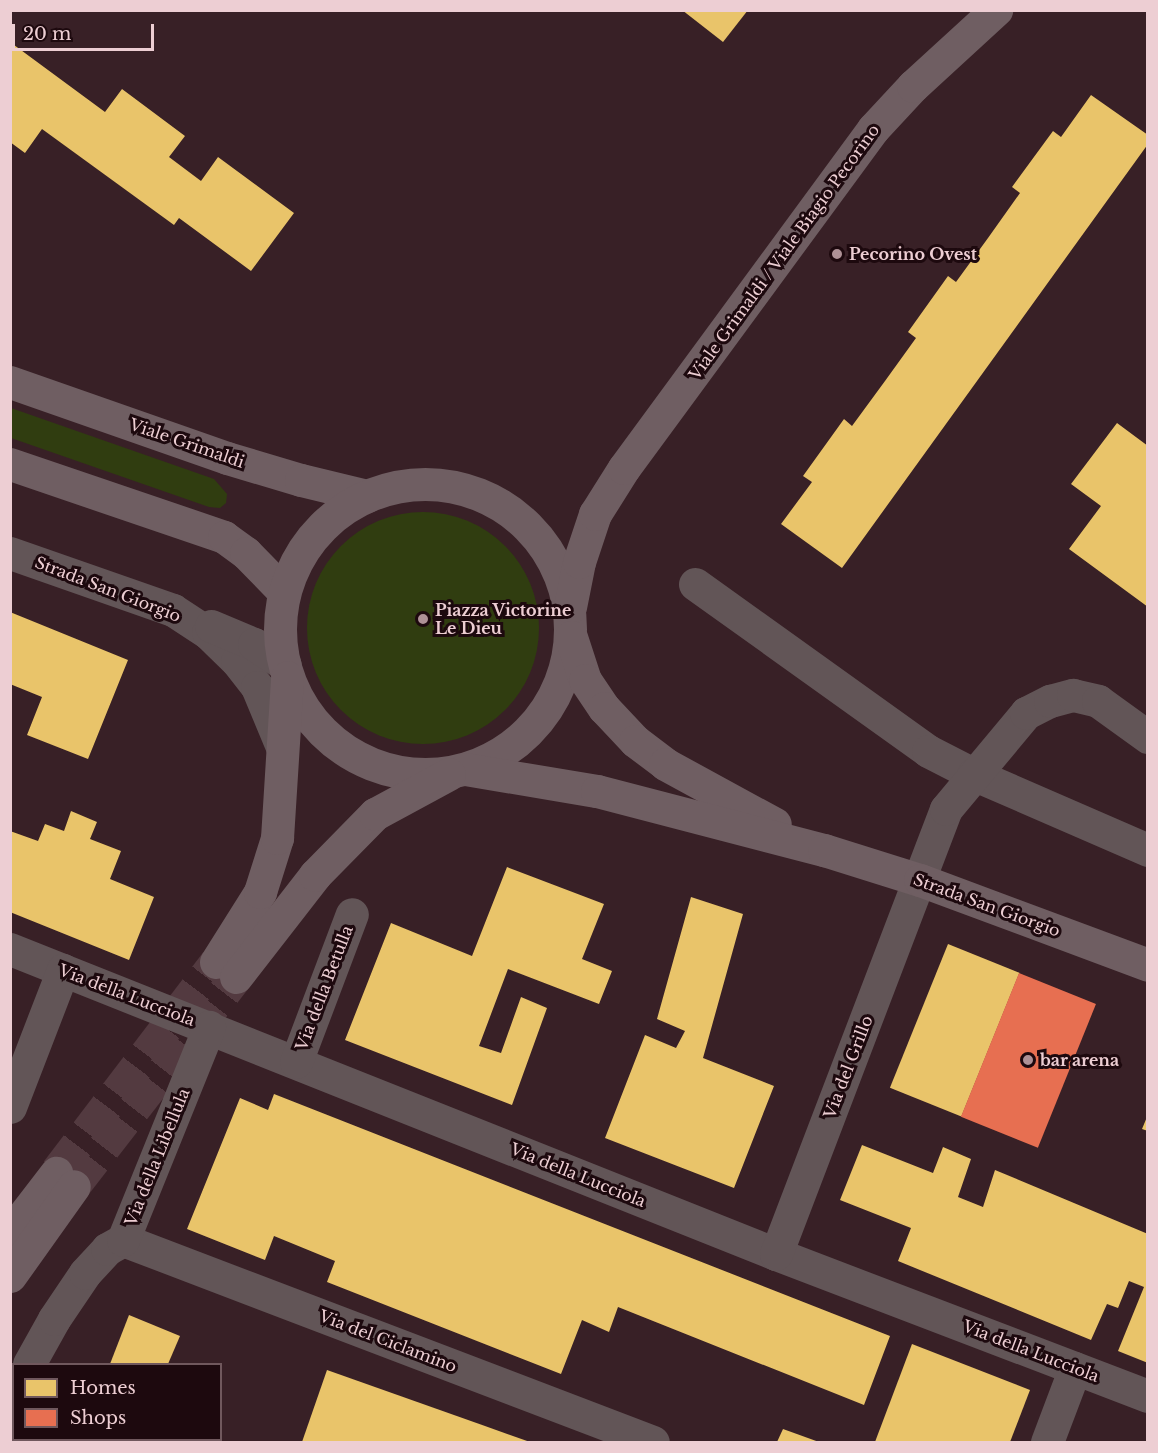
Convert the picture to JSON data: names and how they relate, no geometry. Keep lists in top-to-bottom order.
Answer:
{
  "streets": {
    "main road": ["Viale Grimaldi / Viale Biagio Pecorino", "Viale Grimaldi", "Strada San Giorgio"],
    "street": [
      "Via della Betulla",
      "Via della Lucciola",
      "Via del Grillo",
      "Via della Libellula",
      "Via del Ciclamino"
    ]
  },
  "crossings": [
    ["Strada San Giorgio", "Via del Grillo"],
    ["Via della Betulla", "Via della Lucciola"],
    ["Via della Lucciola", "Via del Grillo"],
    ["Via della Lucciola", "Via della Libellula"],
    ["Via della Libellula", "Via del Ciclamino"]
  ],
  "places": ["Pecorino Ovest", "Piazza Victorine Le Dieu", "bar arena"],
  "legend": ["Homes", "Shops"],
  "scale_bar": "20 m"
}
